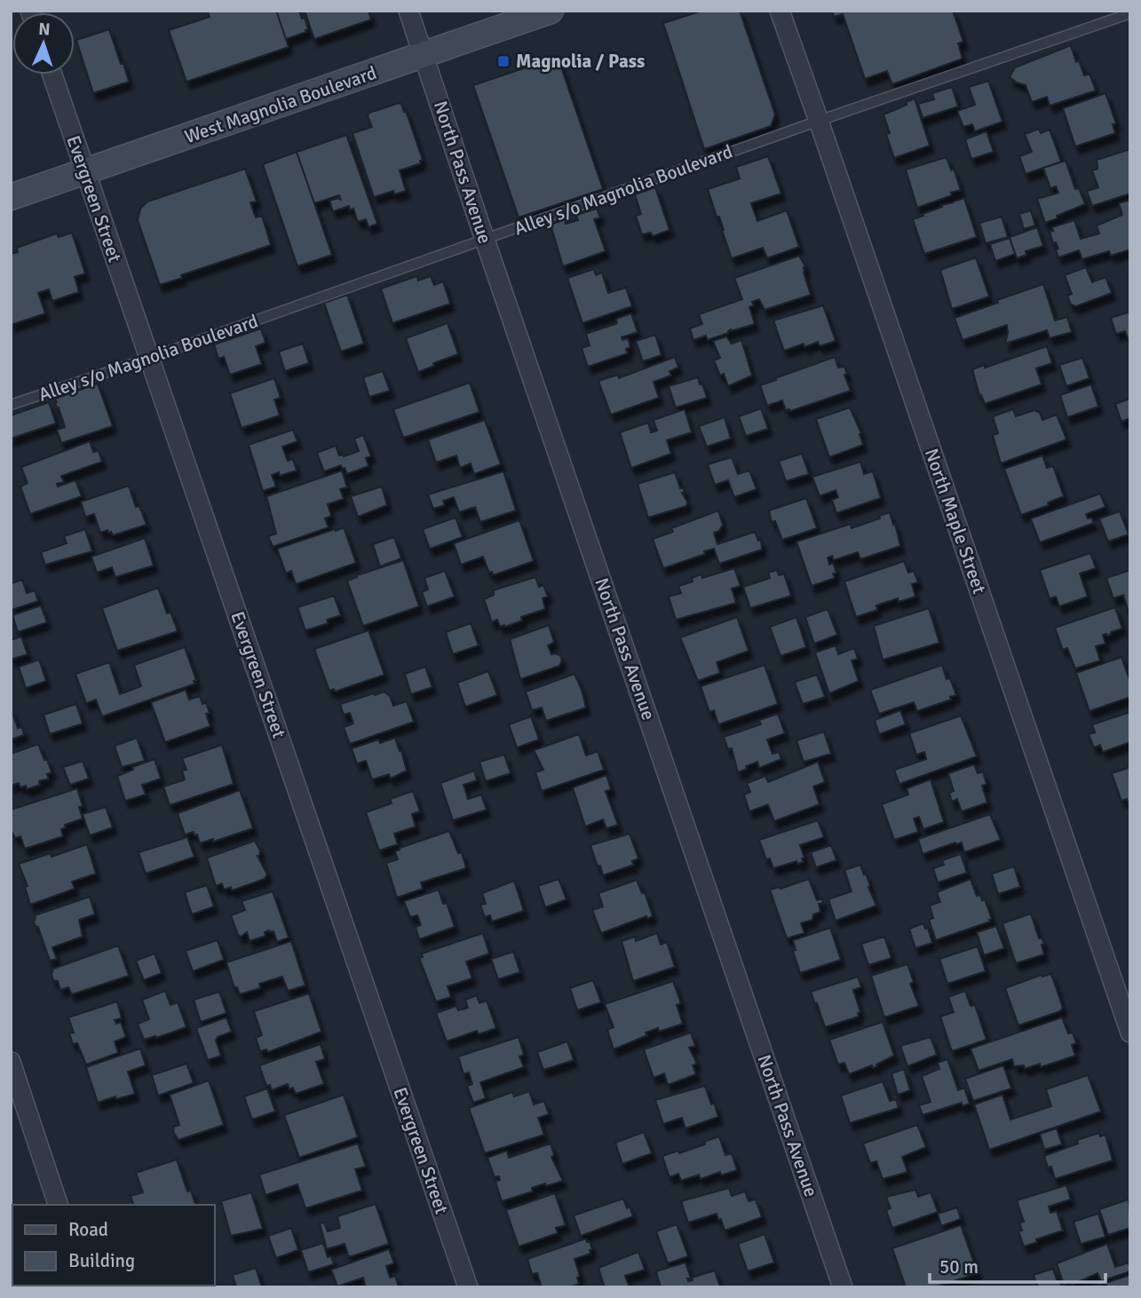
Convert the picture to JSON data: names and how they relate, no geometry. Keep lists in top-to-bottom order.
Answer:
{
  "streets": {
    "main road": ["West Magnolia Boulevard"],
    "street": ["North Pass Avenue", "Evergreen Street", "North Maple Street"],
    "lane": ["Alley s/o Magnolia Boulevard"]
  },
  "crossings": [
    ["West Magnolia Boulevard", "North Pass Avenue"],
    ["West Magnolia Boulevard", "Evergreen Street"],
    ["North Pass Avenue", "Alley s/o Magnolia Boulevard"],
    ["Alley s/o Magnolia Boulevard", "Evergreen Street"],
    ["Alley s/o Magnolia Boulevard", "North Maple Street"]
  ],
  "places": {
    "transit": ["Magnolia / Pass"]
  },
  "legend": ["Road", "Building"],
  "scale_bar": "50 m",
  "north": "top"
}
